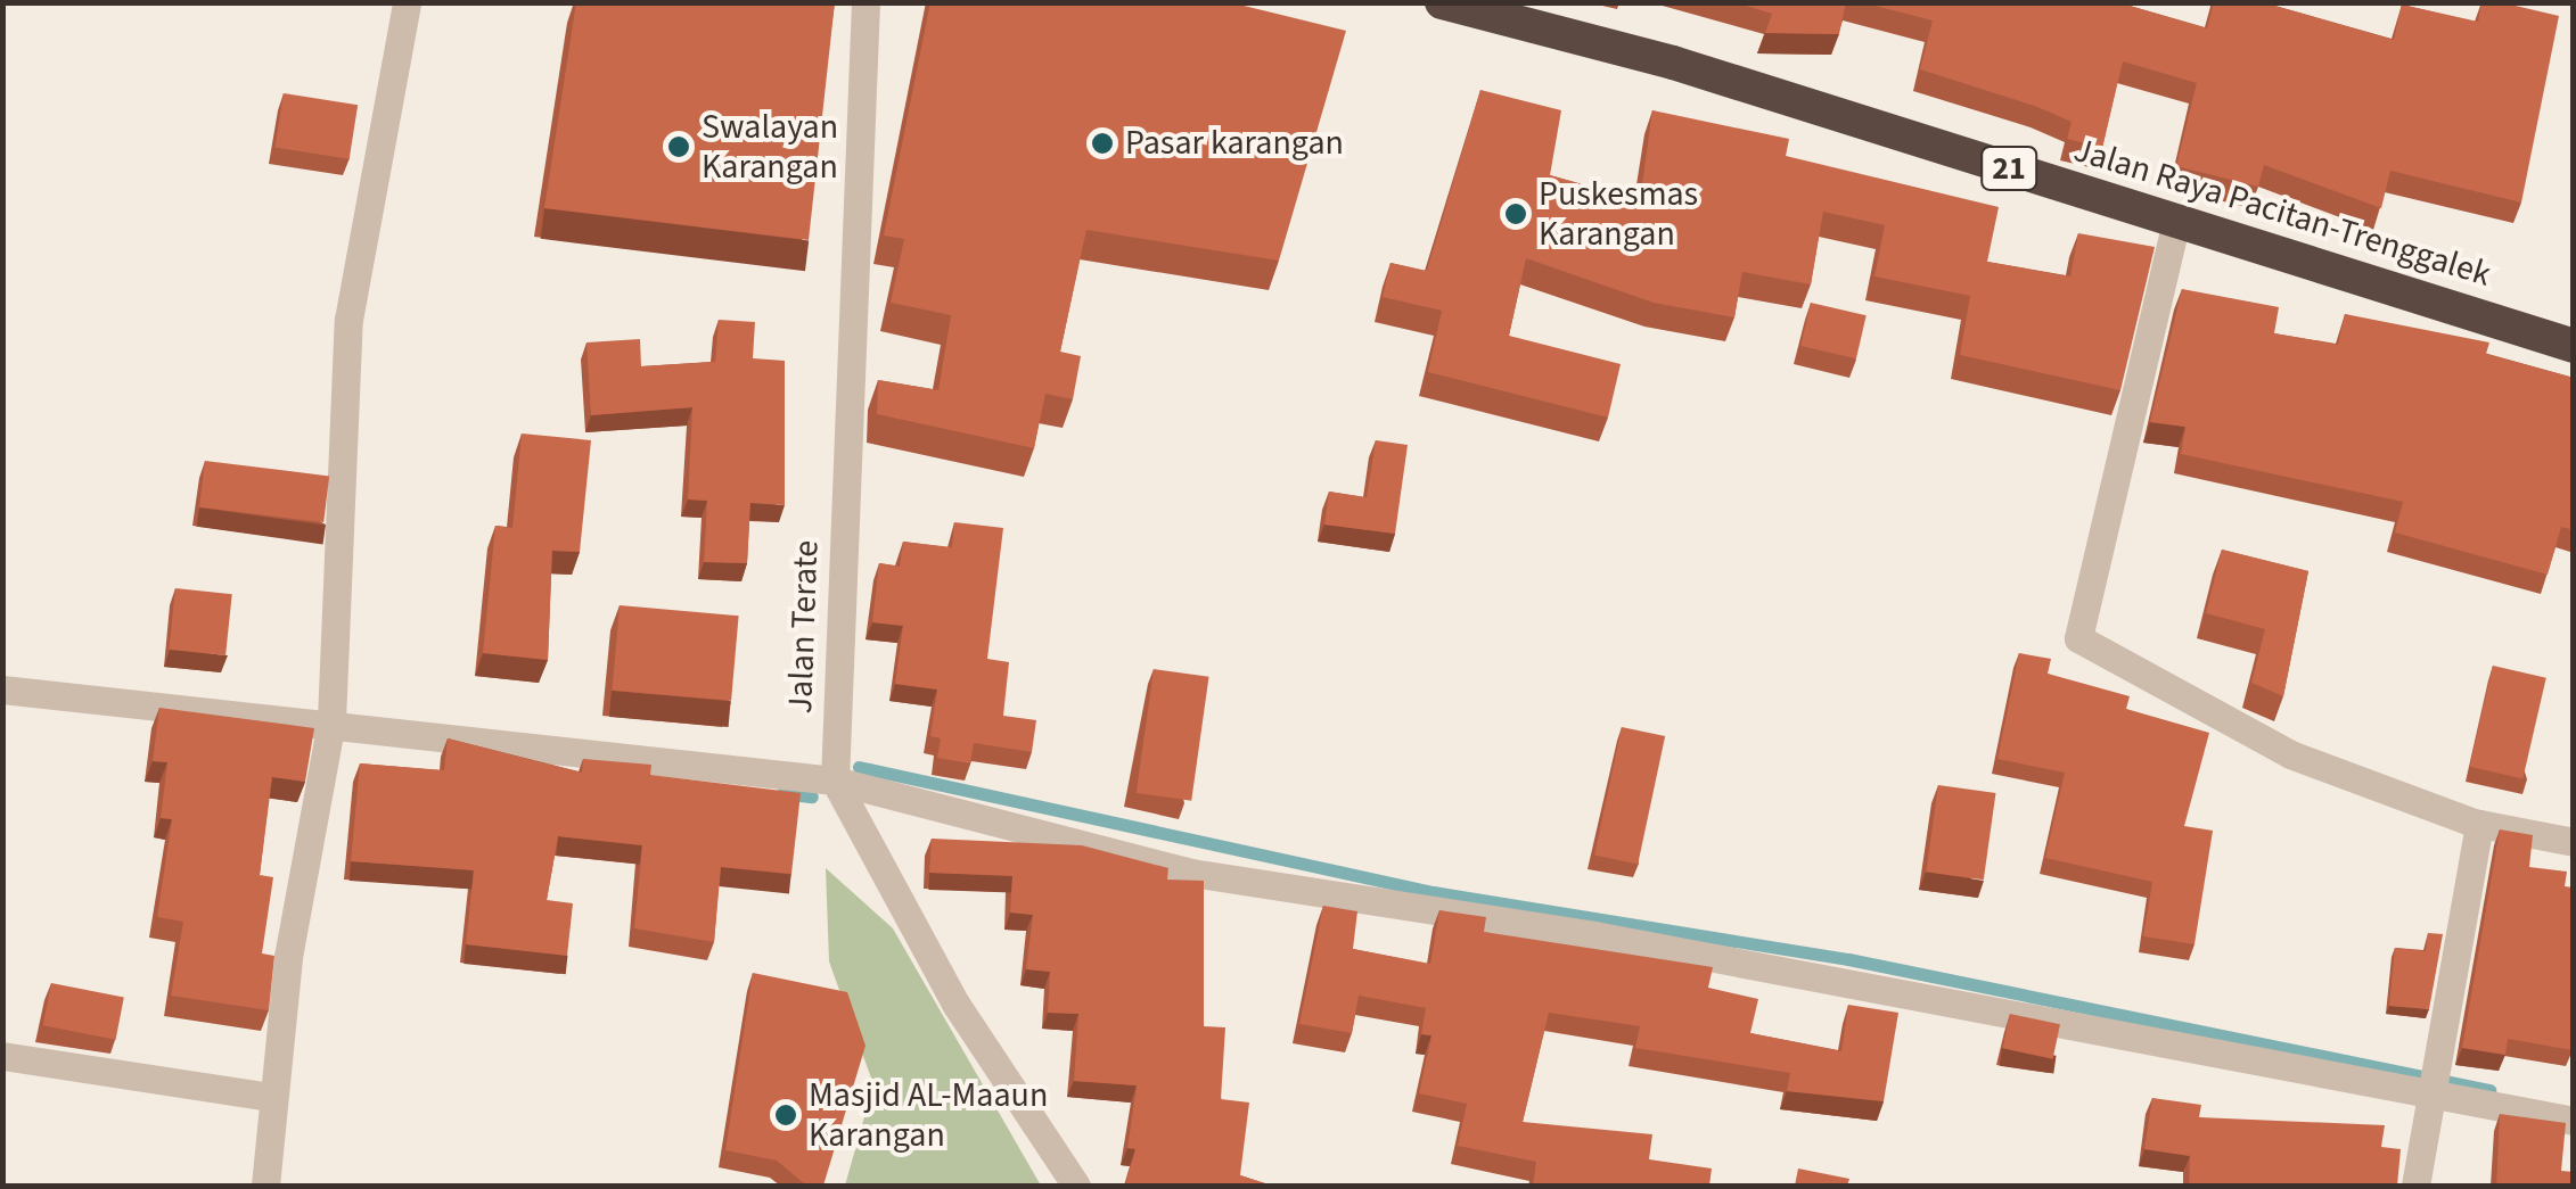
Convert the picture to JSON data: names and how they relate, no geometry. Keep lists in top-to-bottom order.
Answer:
{
  "streets": {
    "highway": ["21", "Jalan Raya Pacitan-Trenggalek"],
    "street": ["Jalan Terate"]
  },
  "places": [
    "Pasar karangan",
    "Swalayan Karangan",
    "Puskesmas Karangan",
    "Masjid AL-Maaun Karangan"
  ]
}
